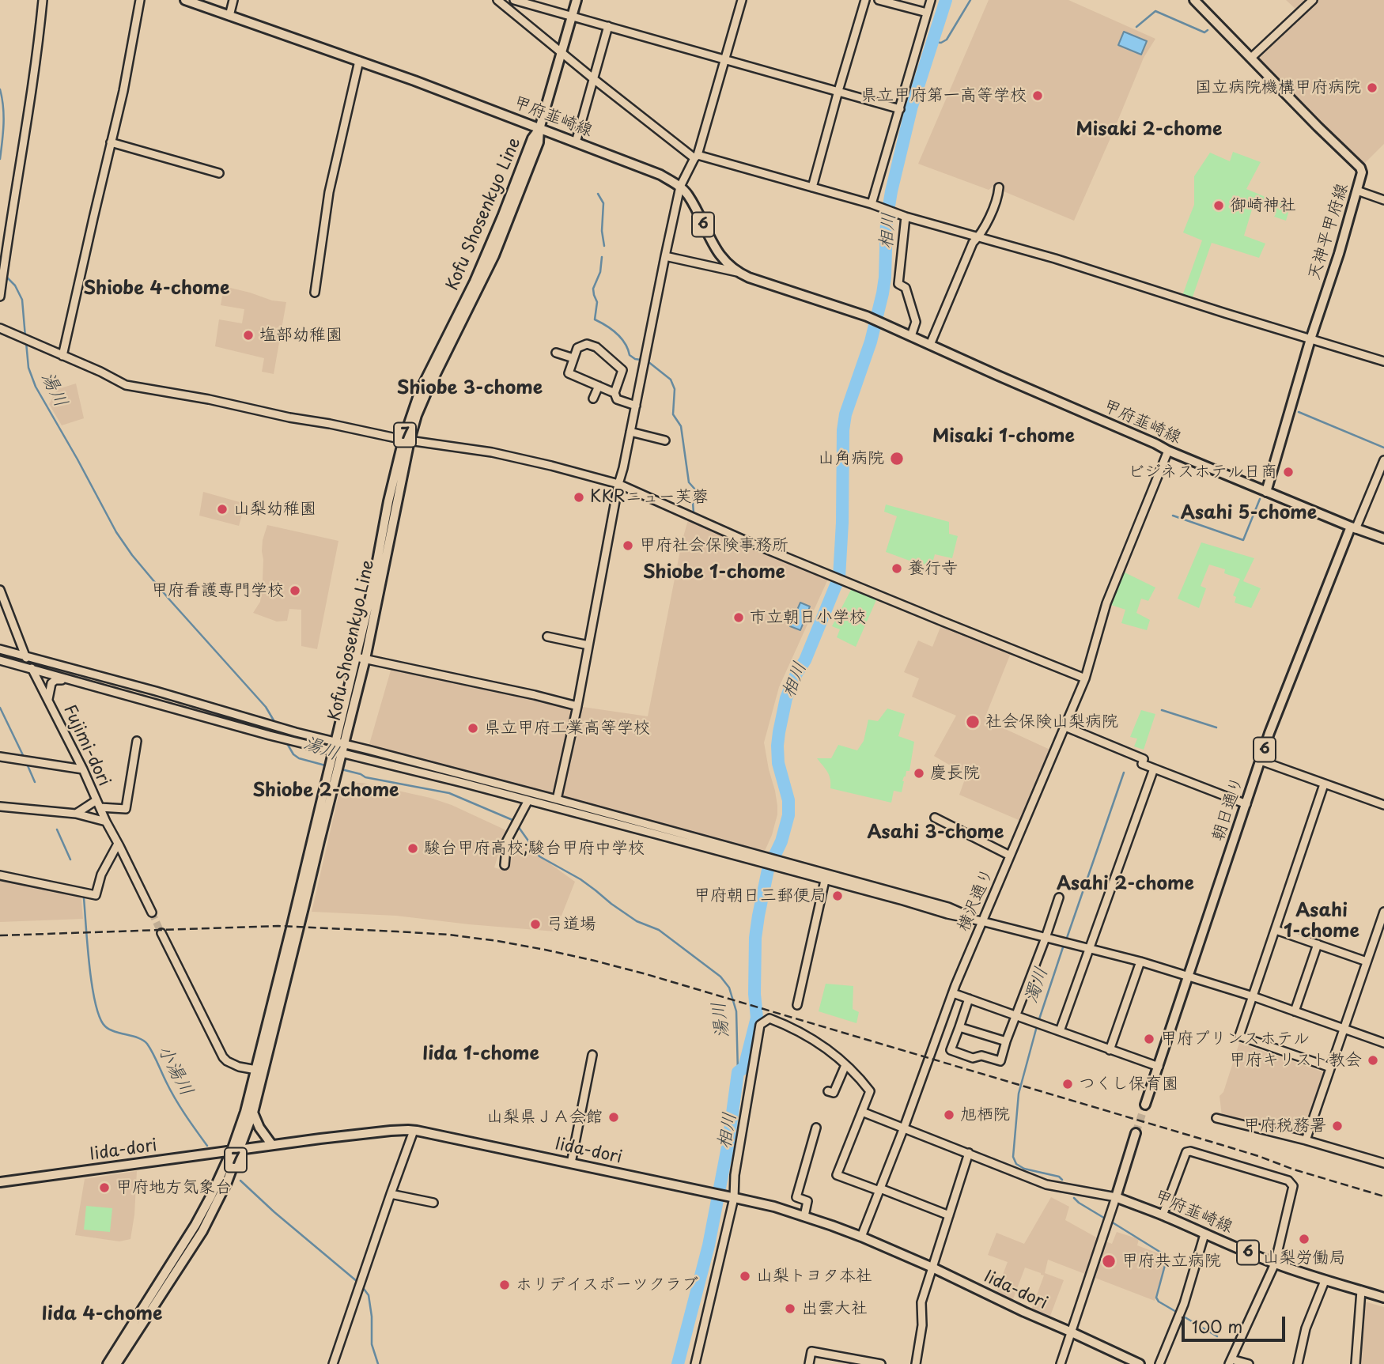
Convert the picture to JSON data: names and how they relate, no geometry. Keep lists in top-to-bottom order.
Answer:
{
  "streets": {
    "main road": [
      "甲府韮崎線",
      "Kofu Shosenkyo Line",
      "6",
      "天神平甲府線",
      "7",
      "朝日通り",
      "Iida-dori"
    ],
    "street": ["Fujimi-dori", "横沢通り"]
  },
  "crossings": [
    ["甲府韮崎線", "Kofu Shosenkyo Line"],
    ["甲府韮崎線", "天神平甲府線"],
    ["甲府韮崎線", "朝日通り"],
    ["甲府韮崎線", "横沢通り"],
    ["Kofu Shosenkyo Line", "Iida-dori"],
    ["横沢通り", "Iida-dori"]
  ],
  "districts": [
    "Misaki 2-chome",
    "Shiobe 4-chome",
    "Shiobe 3-chome",
    "Misaki 1-chome",
    "Asahi 5-chome",
    "Shiobe 1-chome",
    "Shiobe 2-chome",
    "Asahi 3-chome",
    "Asahi 2-chome",
    "Asahi 1-chome",
    "Iida 1-chome",
    "Iida 4-chome"
  ],
  "water": [
    "相川",
    "湯川",
    "濁川",
    "小湯川"
  ],
  "places": [
    "国立病院機構甲府病院",
    "県立甲府第一高等学校",
    "御崎神社",
    "塩部幼稚園",
    "山角病院",
    "ビジネスホテル日商",
    "KKRニュー芙蓉",
    "山梨幼稚園",
    "甲府社会保険事務所",
    "養行寺",
    "甲府看護専門学校",
    "市立朝日小学校",
    "社会保険山梨病院",
    "県立甲府工業高等学校",
    "慶長院",
    "駿台甲府高校;駿台甲府中学校",
    "甲府朝日三郵便局",
    "弓道場",
    "甲府プリンスホテル",
    "甲府キリスト教会",
    "つくし保育園",
    "旭栖院",
    "山梨県ＪＡ会館",
    "甲府税務署",
    "甲府地方気象台",
    "山梨労働局",
    "甲府共立病院",
    "山梨トヨタ本社",
    "ホリデイスポーツクラブ",
    "出雲大社"
  ],
  "scale_bar": "100 m"
}
